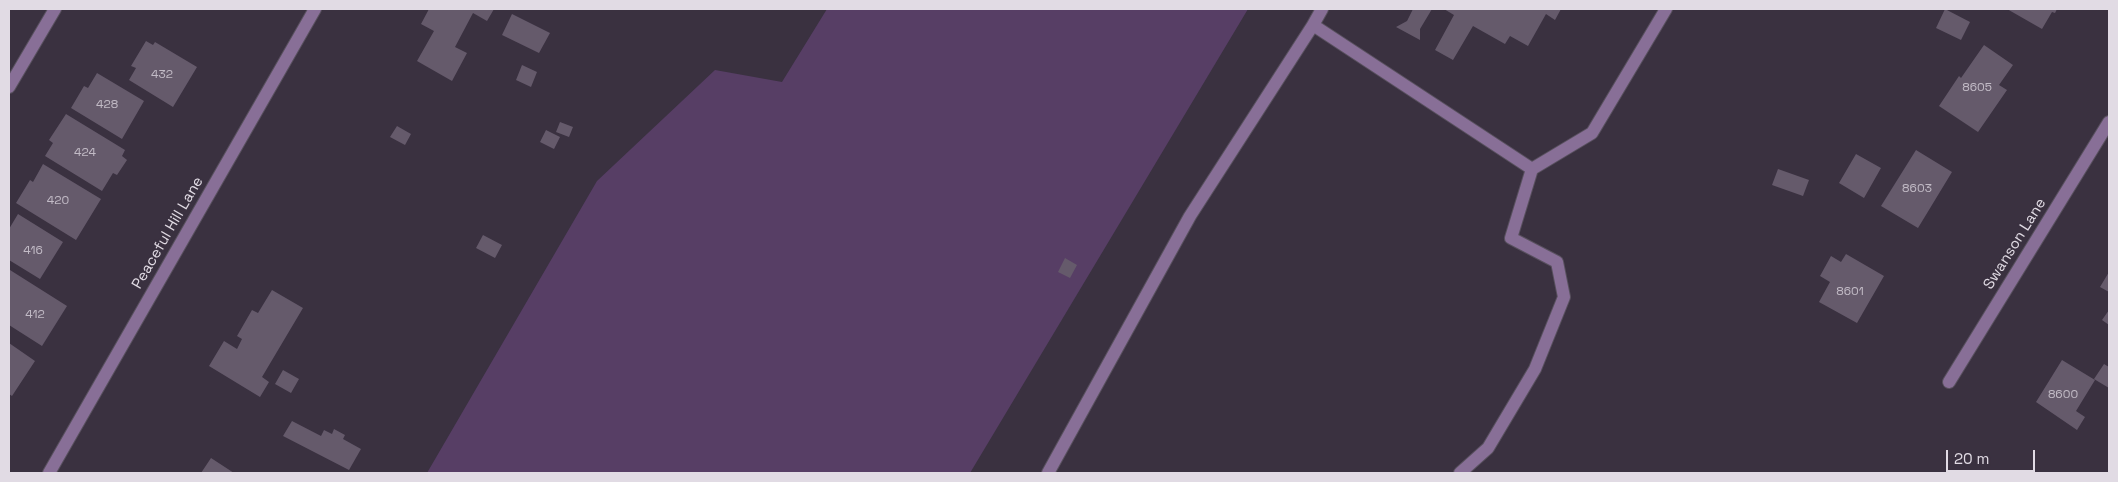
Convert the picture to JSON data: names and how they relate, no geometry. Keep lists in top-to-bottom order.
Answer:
{
  "streets": {
    "street": ["Peaceful Hill Lane", "Swanson Lane"]
  },
  "house_numbers": [
    "432",
    "8605",
    "428",
    "424",
    "8603",
    "420",
    "416",
    "8601",
    "412",
    "8600"
  ],
  "scale_bar": "20 m"
}
